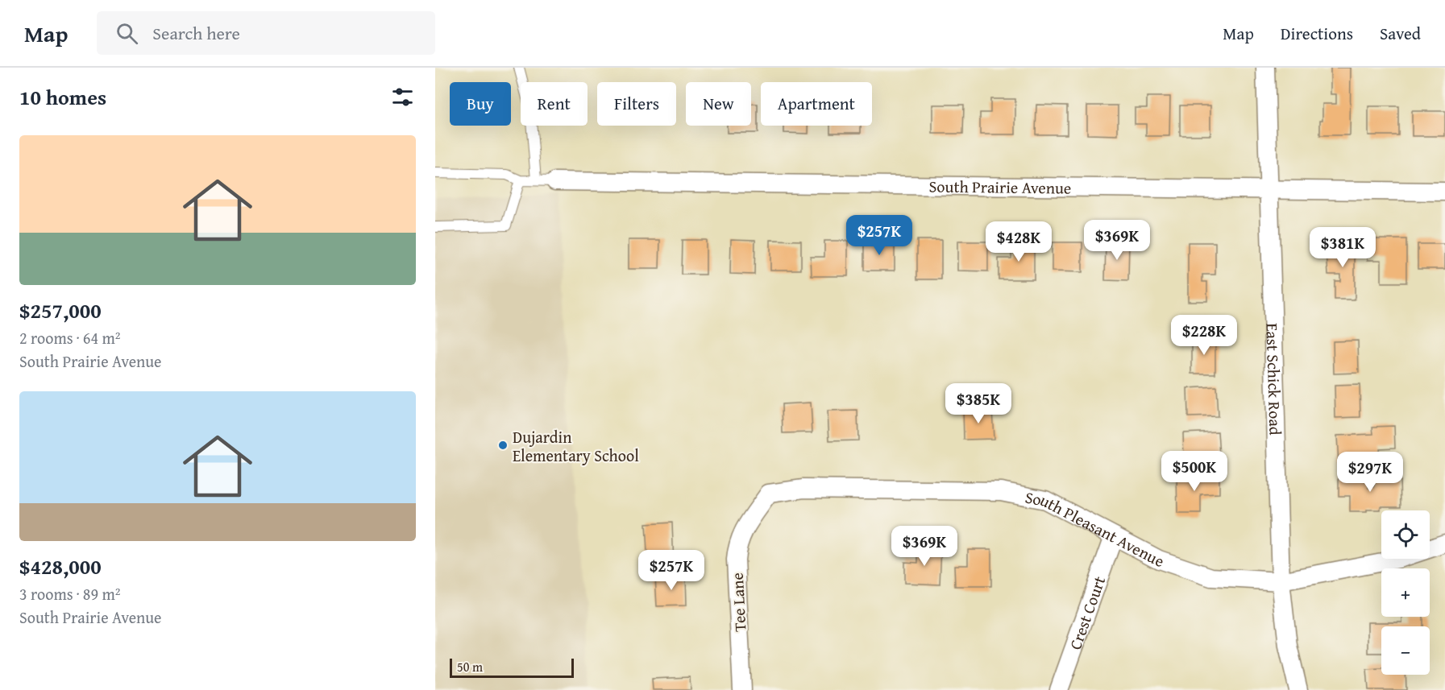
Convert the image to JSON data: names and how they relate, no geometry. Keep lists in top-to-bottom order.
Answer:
{
  "streets": {
    "street": [
      "South Prairie Avenue",
      "East Schick Road",
      "South Pleasant Avenue",
      "Tee Lane",
      "Crest Court"
    ]
  },
  "crossings": [
    ["South Prairie Avenue", "East Schick Road"],
    ["East Schick Road", "South Pleasant Avenue"],
    ["South Pleasant Avenue", "Tee Lane"],
    ["South Pleasant Avenue", "Crest Court"]
  ],
  "places": ["Dujardin Elementary School"],
  "scale_bar": "50 m",
  "page": {
    "header": "Map",
    "search": "Search here",
    "nav": ["Map", "Directions", "Saved"],
    "heading": "10 homes",
    "chip": [
      "Buy",
      "Rent",
      "Filters",
      "New",
      "Apartment"
    ],
    "list": [
      {
        "name": "$257,000",
        "note": "2 rooms · 64 m² · South Prairie Avenue"
      },
      {
        "name": "$428,000",
        "note": "3 rooms · 89 m² · South Prairie Avenue"
      }
    ],
    "price": [
      "$257K",
      "$369K",
      "$428K",
      "$381K",
      "$228K",
      "$385K",
      "$500K",
      "$297K",
      "$369K",
      "$257K"
    ],
    "map_buttons": ["+", "−"],
    "scale": "50 m"
  }
}
